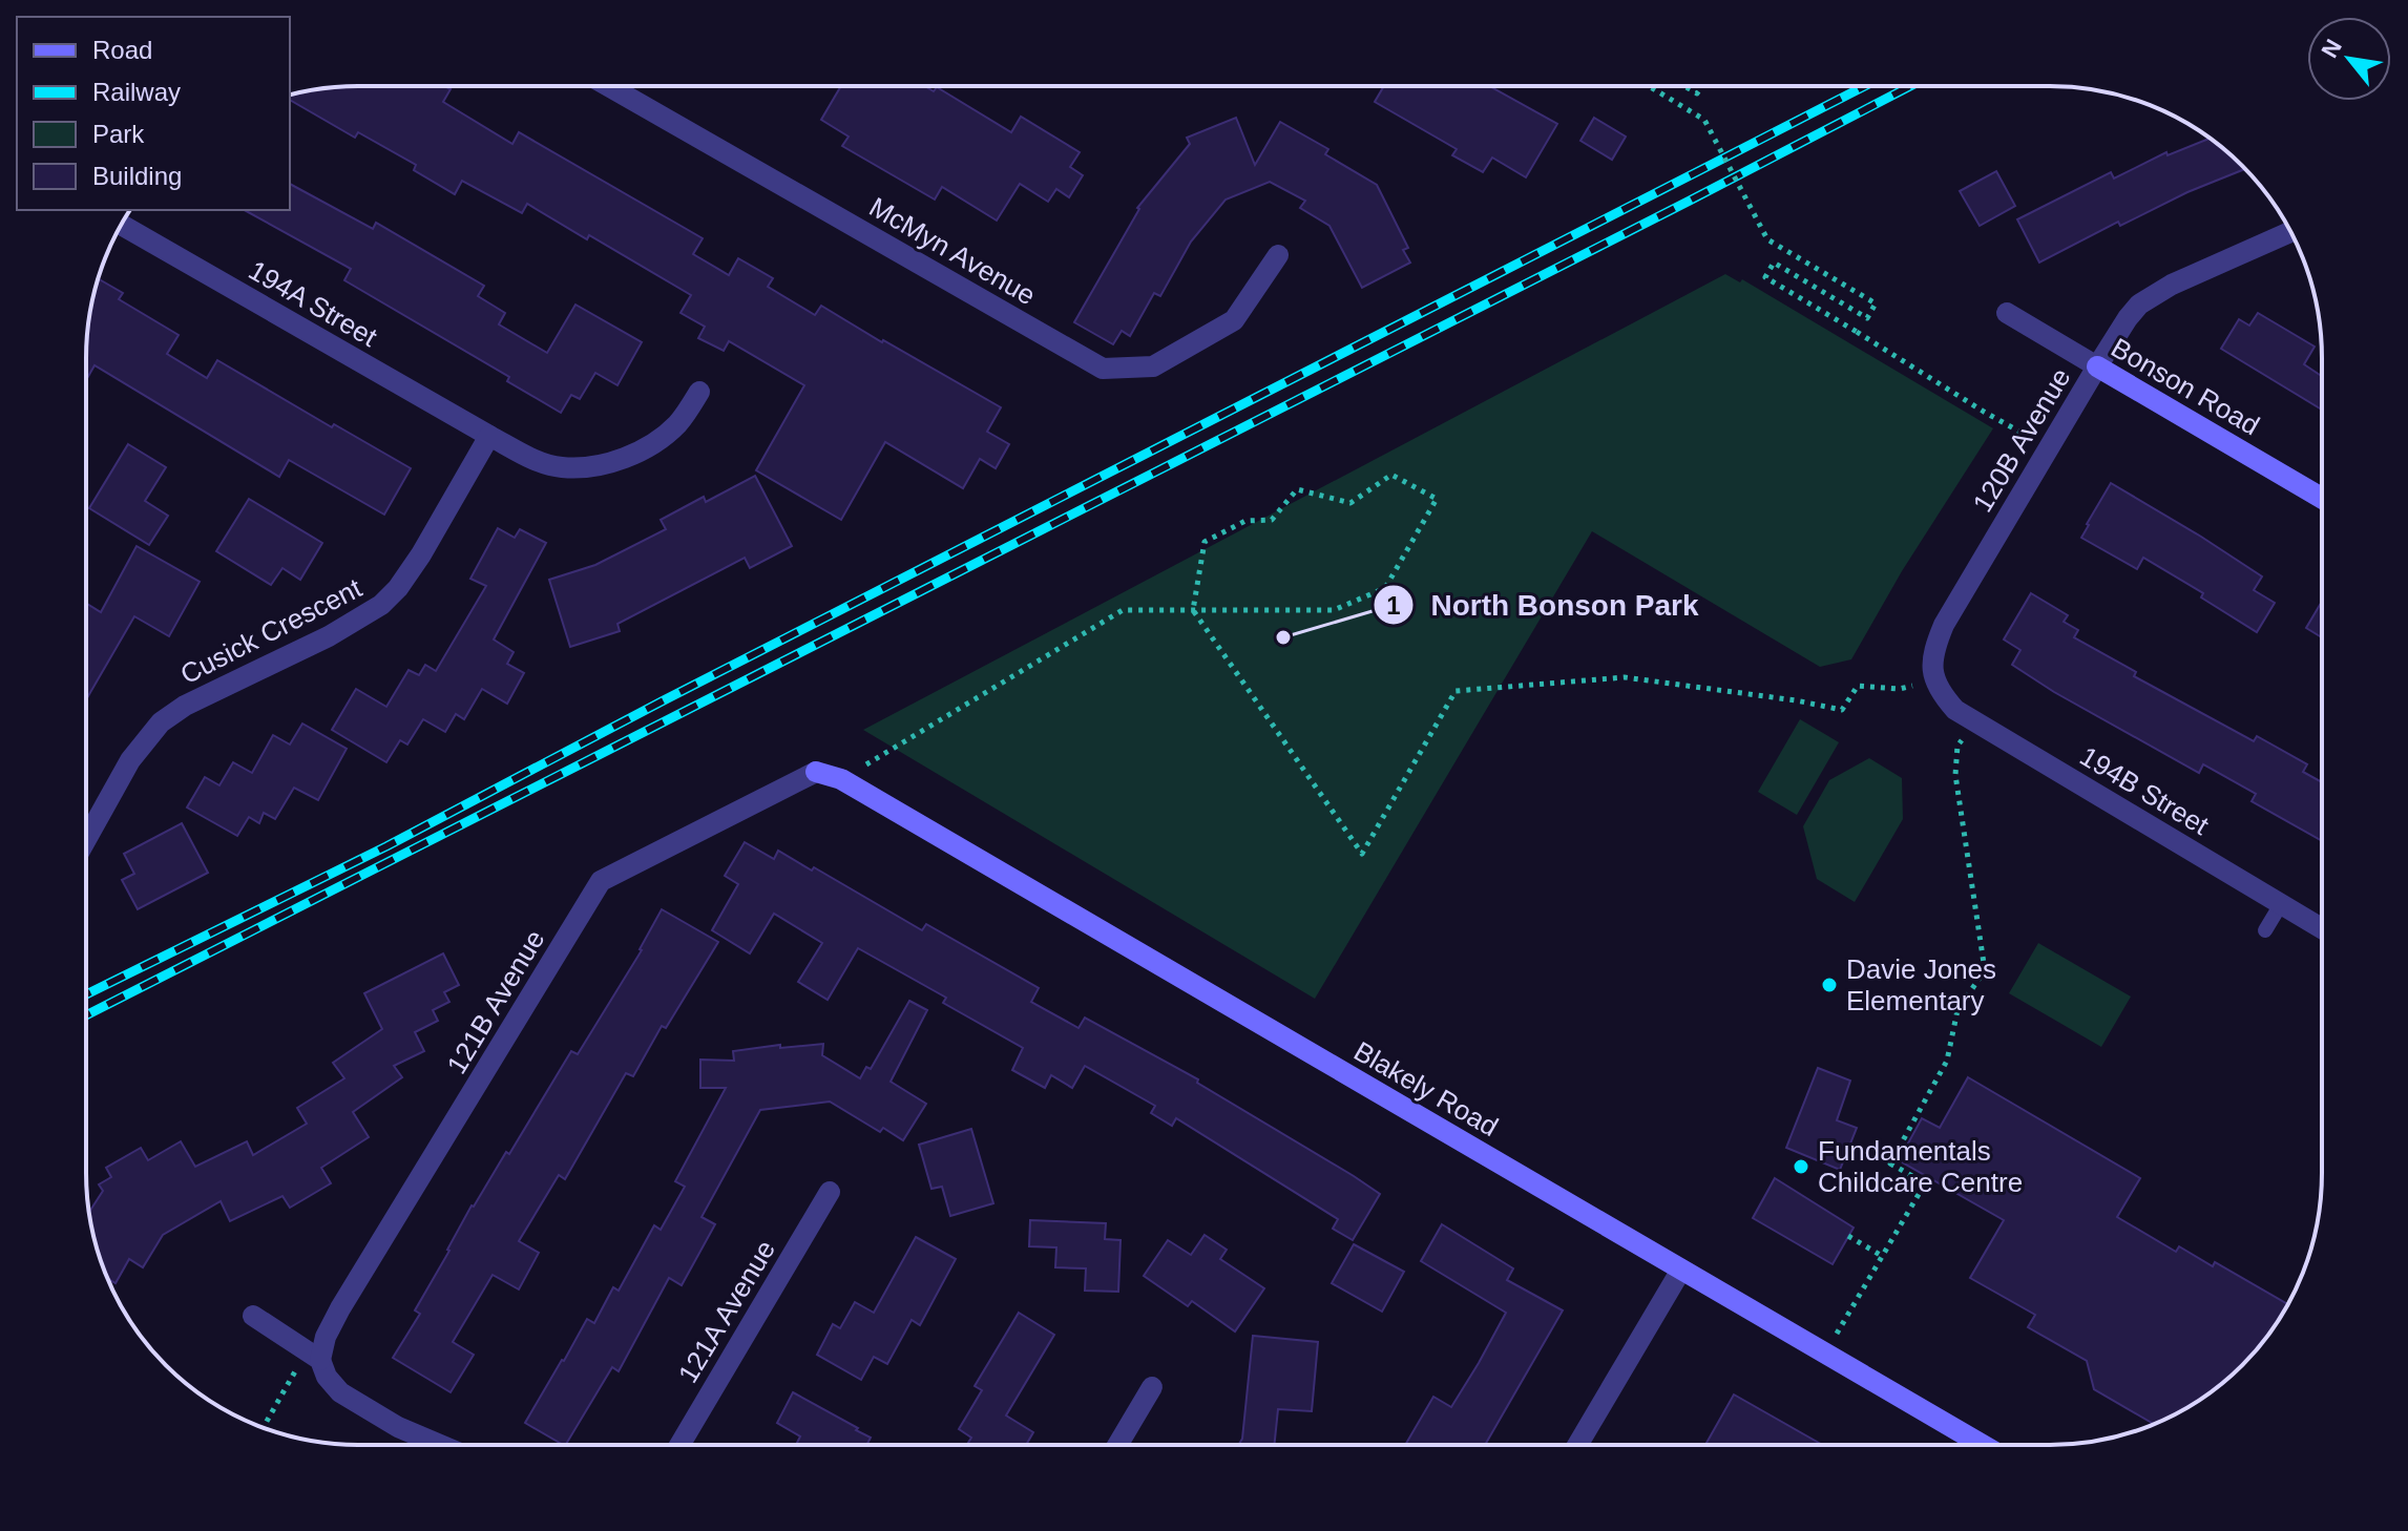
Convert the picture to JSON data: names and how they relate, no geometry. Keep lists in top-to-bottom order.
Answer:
{
  "streets": {
    "street": [
      "McMyn Avenue",
      "194A Street",
      "Bonson Road",
      "120B Avenue",
      "Cusick Crescent",
      "194B Street",
      "121B Avenue",
      "Blakely Road",
      "121A Avenue"
    ]
  },
  "crossings": [
    ["194A Street", "Cusick Crescent"],
    ["Bonson Road", "120B Avenue"],
    ["120B Avenue", "194B Street"],
    ["121B Avenue", "Blakely Road"]
  ],
  "places": ["North Bonson Park", "Davie Jones Elementary", "Fundamentals Childcare Centre"],
  "legend": [
    "Road",
    "Railway",
    "Park",
    "Building"
  ],
  "north": "top left"
}
